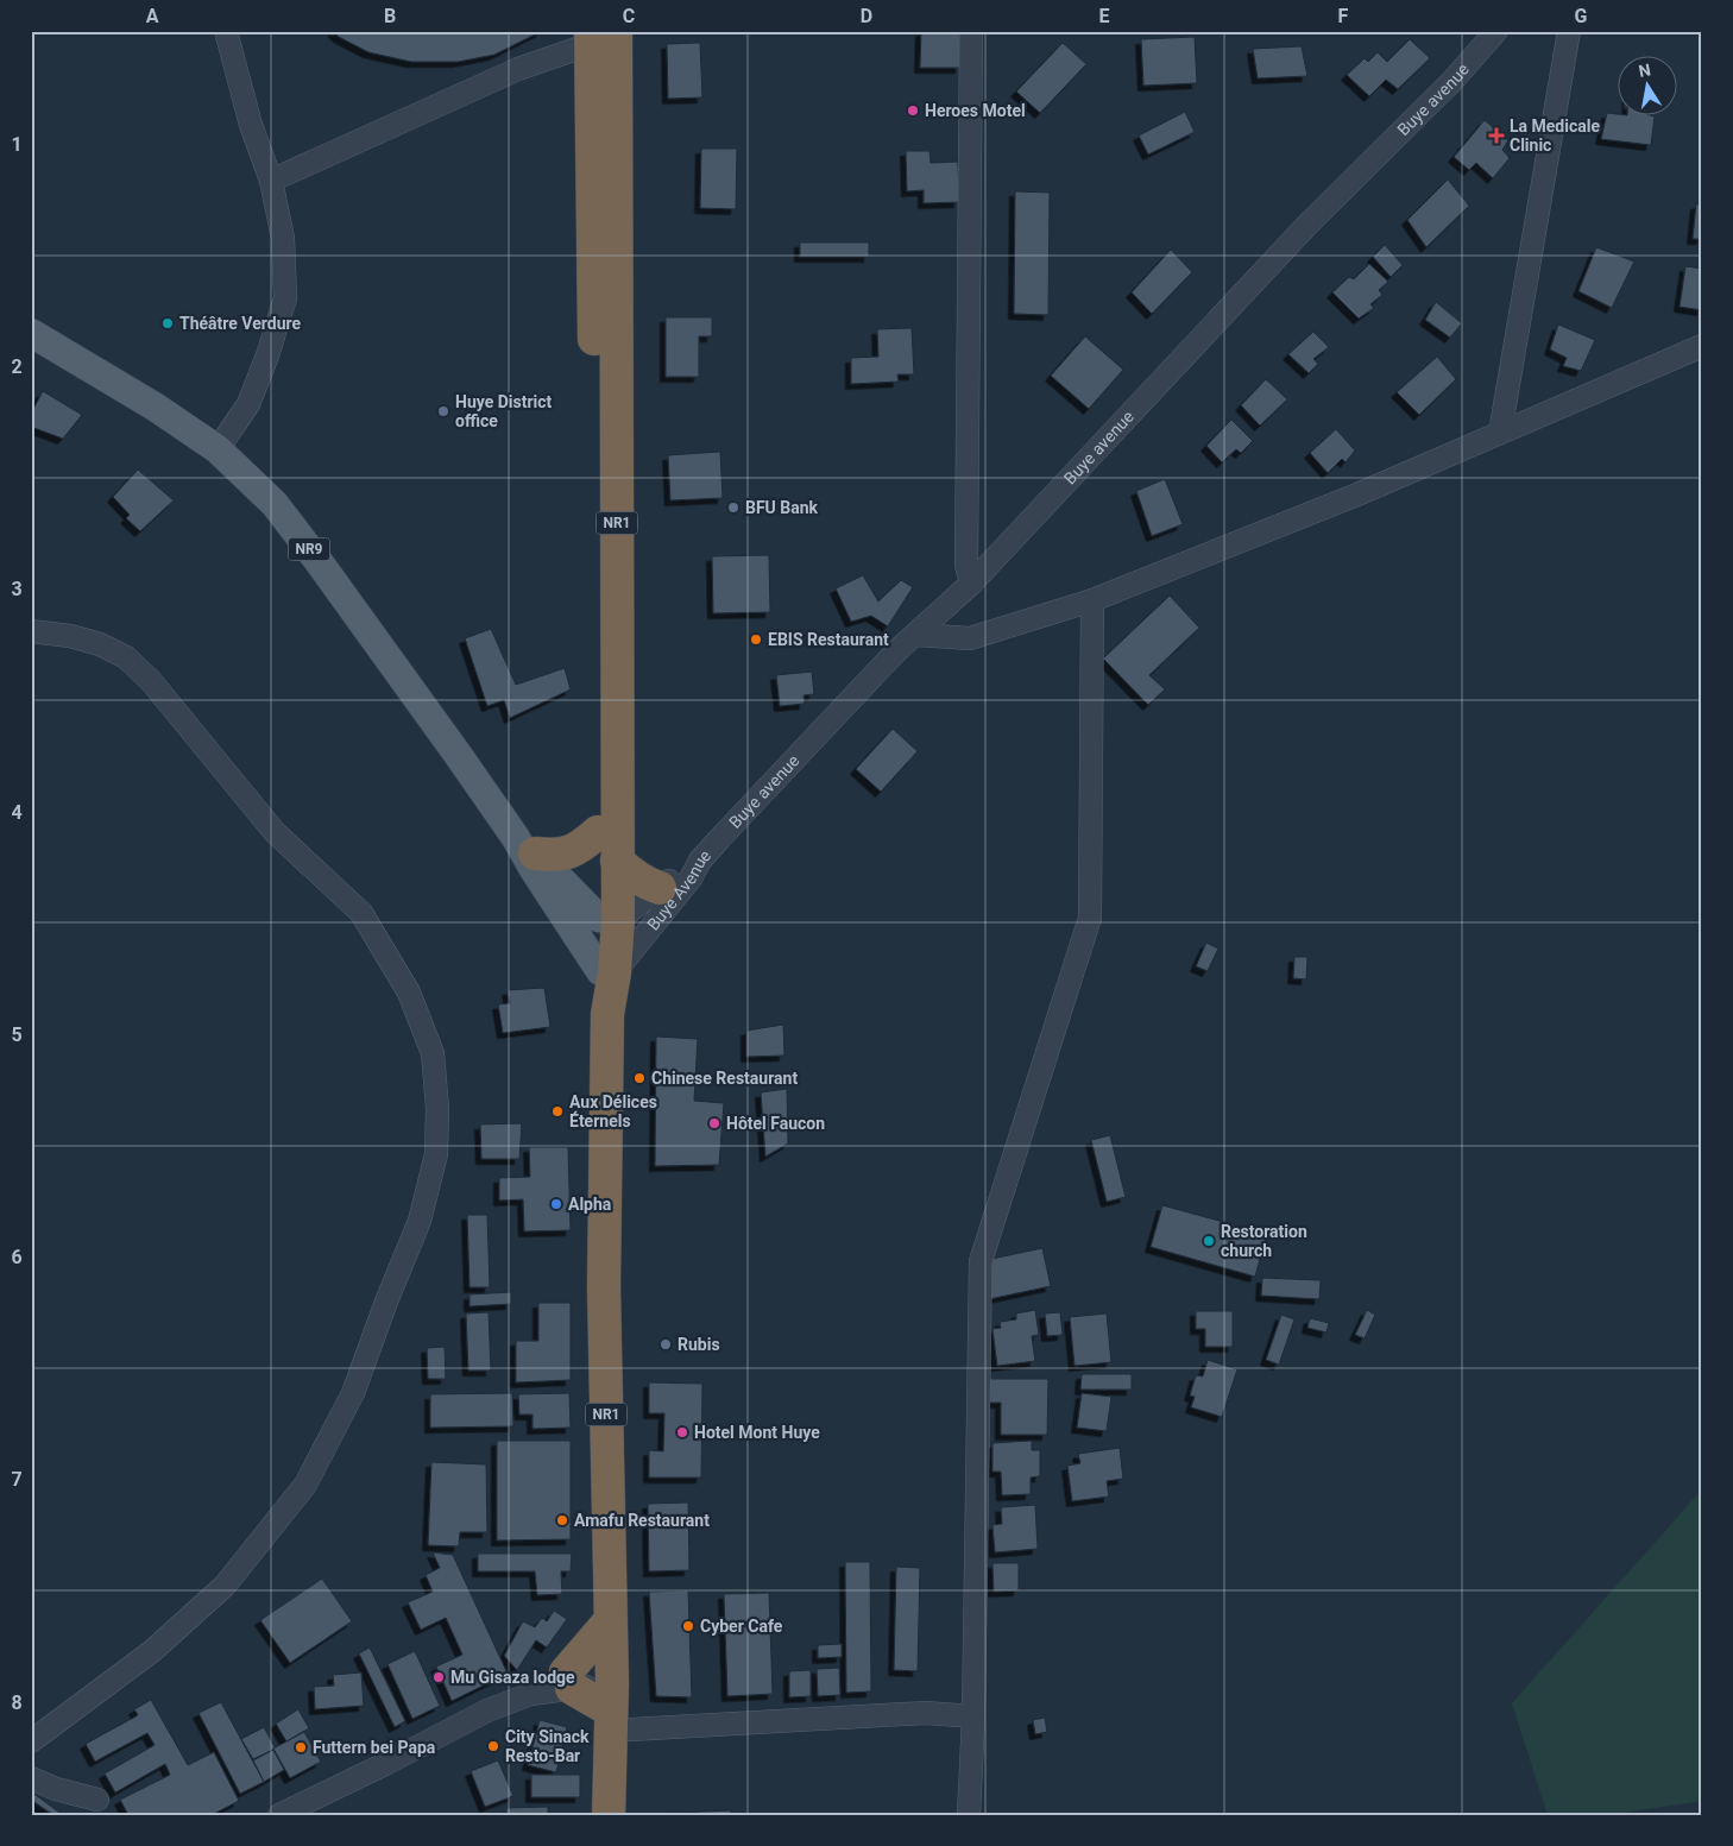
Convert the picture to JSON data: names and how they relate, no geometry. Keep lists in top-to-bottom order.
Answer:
{
  "streets": {
    "highway": ["NR1"],
    "main road": ["NR9"],
    "street": ["Buye avenue", "Buye Avenue"]
  },
  "crossings": [
    ["Buye avenue", "Buye Avenue"],
    ["NR1", "NR9"],
    ["NR1", "Buye Avenue"],
    ["NR9", "Buye Avenue"]
  ],
  "places": {
    "other": [
      "Heroes Motel",
      "Théâtre Verdure",
      "Huye District office",
      "BFU Bank",
      "EBIS Restaurant",
      "Chinese Restaurant",
      "Aux Délices Éternels",
      "Hôtel Faucon",
      "Alpha",
      "Restoration church",
      "Rubis",
      "Hotel Mont Huye",
      "Amafu Restaurant",
      "Cyber Cafe",
      "Mu Gisaza lodge",
      "City Sinack Resto-Bar",
      "Futtern bei Papa"
    ],
    "health": ["La Medicale Clinic"]
  },
  "north": "top",
  "grid": {
    "columns": [
      "A",
      "B",
      "C",
      "D",
      "E",
      "F",
      "G"
    ],
    "rows": [
      "1",
      "2",
      "3",
      "4",
      "5",
      "6",
      "7",
      "8"
    ]
  }
}
